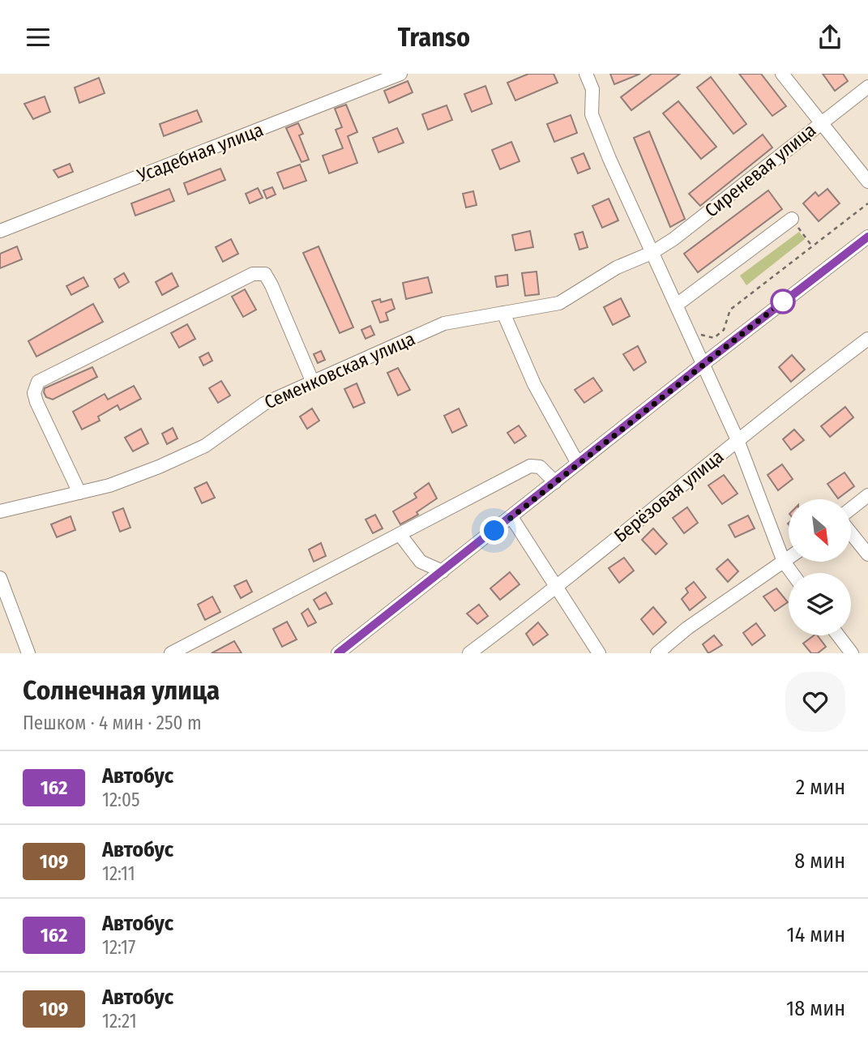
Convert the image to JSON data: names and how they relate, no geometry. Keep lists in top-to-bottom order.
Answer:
{
  "streets": {
    "street": [
      "Усадебная улица",
      "Сиреневая улица",
      "Семенковская улица",
      "Берёзовая улица"
    ]
  },
  "crossings": [
    ["Сиреневая улица", "Семенковская улица"]
  ],
  "lines": ["bus line 162"],
  "north": "bottom right",
  "page": {
    "header": "Transo",
    "heading": ["Солнечная улица", "Пешком · 4 мин · 250 m"],
    "list": [
      {
        "mark": "162",
        "name": "Автобус",
        "note": "12:05",
        "value": "2 мин"
      },
      {
        "mark": "109",
        "name": "Автобус",
        "note": "12:11",
        "value": "8 мин"
      },
      {
        "mark": "162",
        "name": "Автобус",
        "note": "12:17",
        "value": "14 мин"
      },
      {
        "mark": "109",
        "name": "Автобус",
        "note": "12:21",
        "value": "18 мин"
      }
    ]
  }
}
